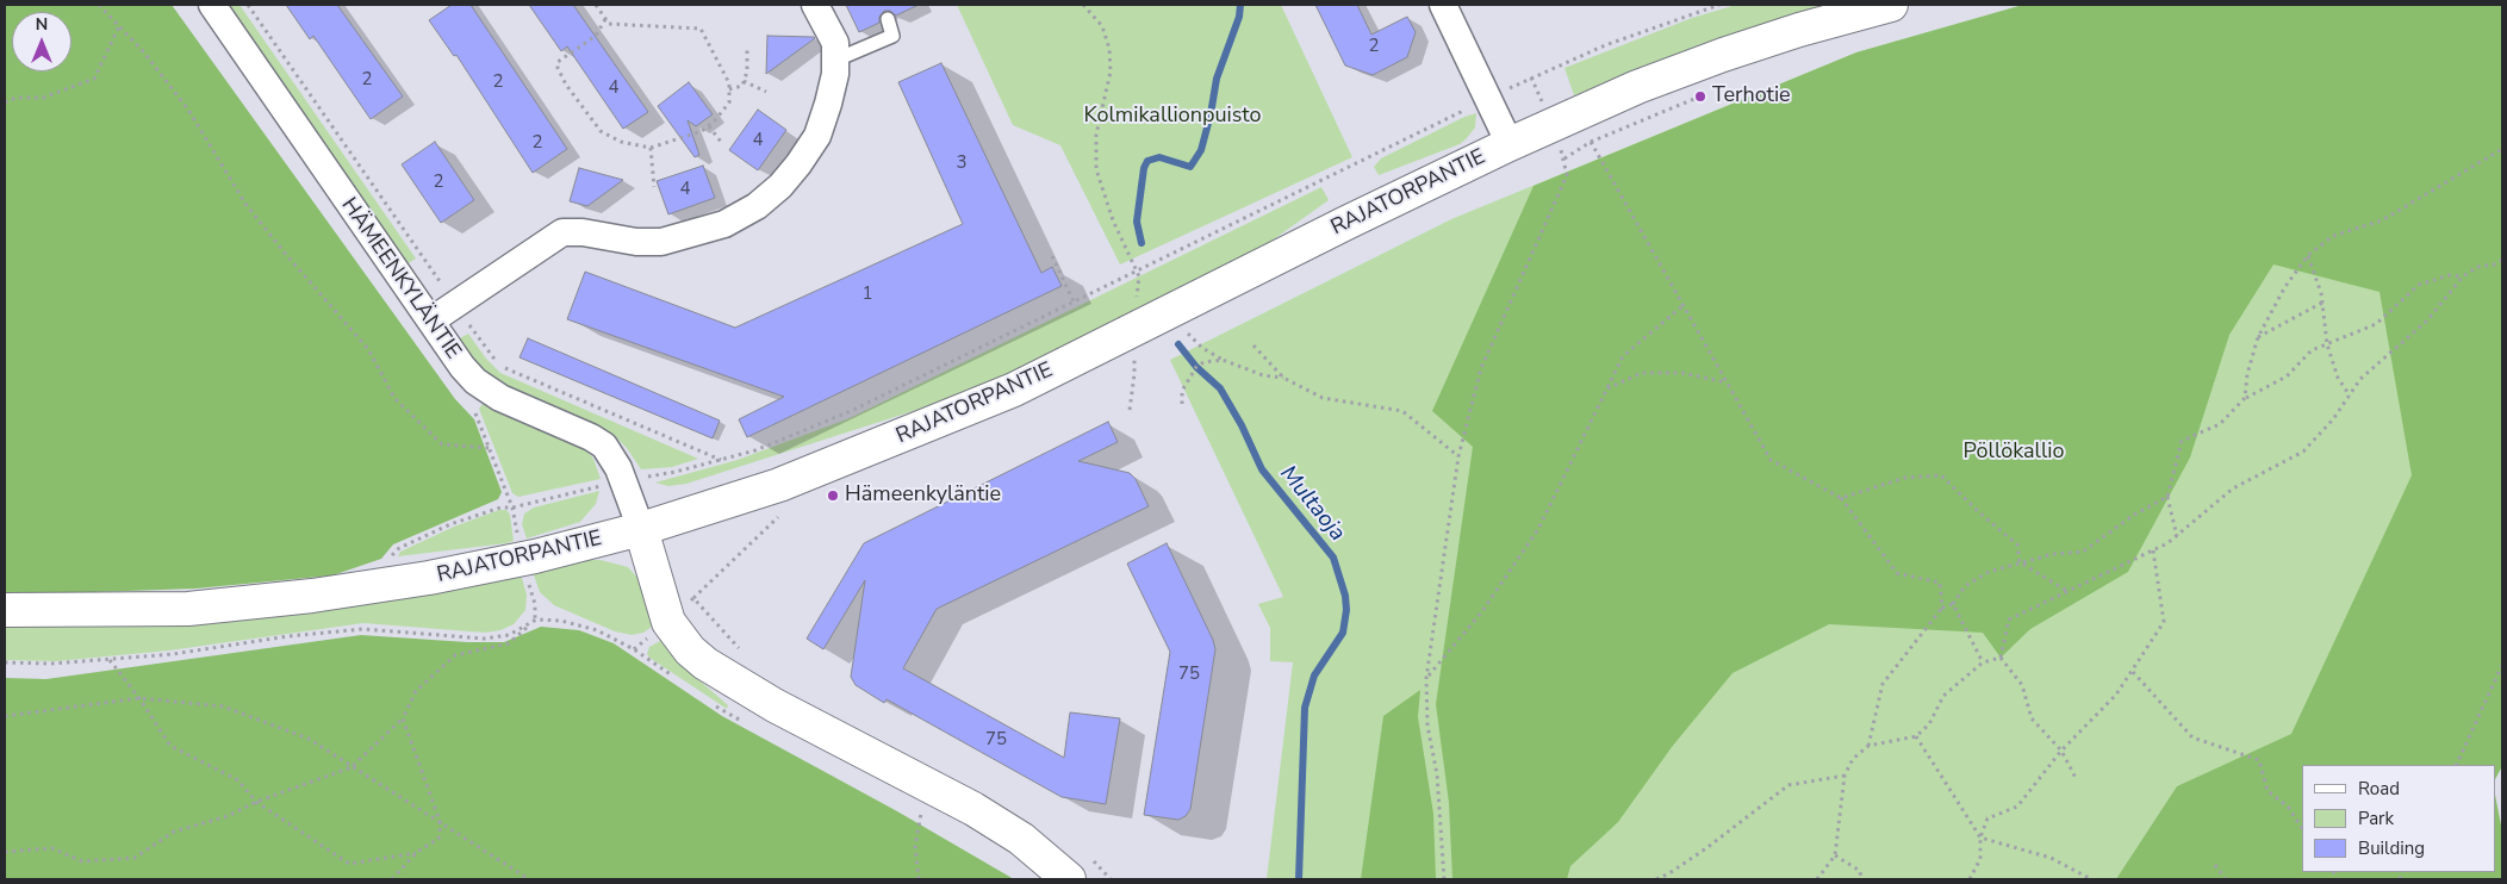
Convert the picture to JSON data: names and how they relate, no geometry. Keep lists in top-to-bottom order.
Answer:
{
  "streets": {
    "main road": ["RAJATORPANTIE", "HÄMEENKYLÄNTIE"]
  },
  "crossings": [
    ["RAJATORPANTIE", "HÄMEENKYLÄNTIE"]
  ],
  "water": ["Multaoja"],
  "parks": ["Kolmikallionpuisto", "Pöllökallio"],
  "places": ["Terhotie", "Hämeenkyläntie"],
  "house_numbers": [
    "2",
    "2",
    "2",
    "4",
    "4",
    "2",
    "3",
    "2",
    "4",
    "1",
    "75",
    "75"
  ],
  "legend": ["Road", "Park", "Building"],
  "north": "top"
}
